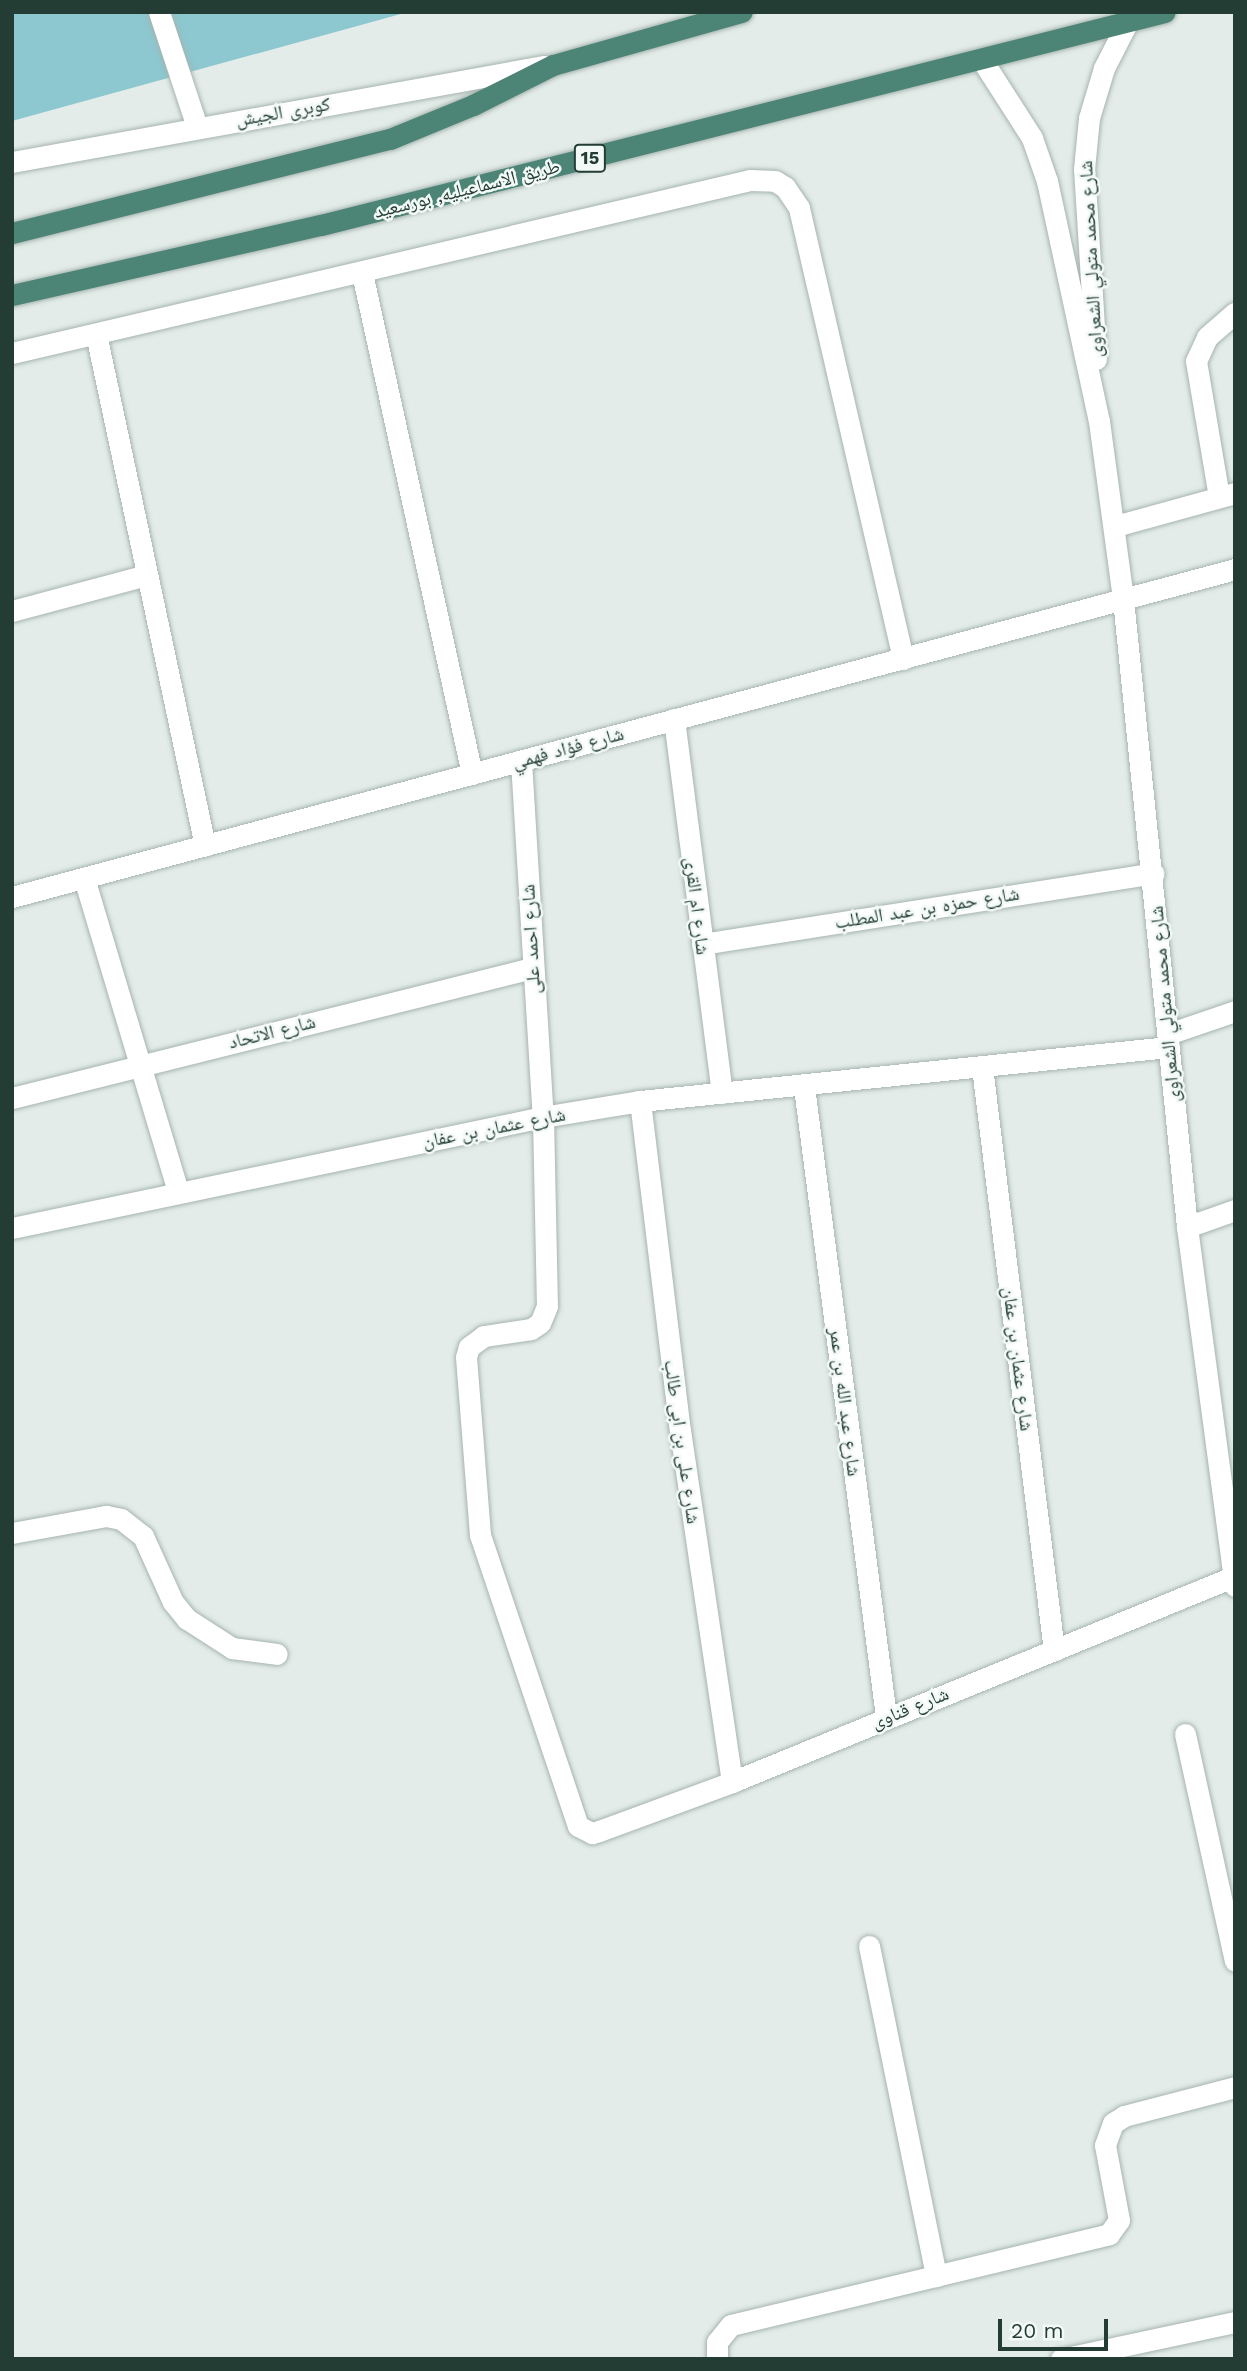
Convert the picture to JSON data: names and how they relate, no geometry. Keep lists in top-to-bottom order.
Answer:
{
  "streets": {
    "highway": ["15", "طريق الاسماعيليه, بورسعيد"],
    "street": [
      "كوبرى الجيش",
      "شارع محمد متولي الشعراوى",
      "شارع فؤاد فهمي",
      "شارع ام القرى",
      "شارع حمزه بن عبد المطلب",
      "شارع احمد على",
      "شارع الاتحاد",
      "شارع عثمان بن عفان",
      "شارع عبد الله بن عمر",
      "شارع على بن ابى طالب",
      "شارع قناوى"
    ]
  },
  "crossings": [
    ["طريق الاسماعيليه, بورسعيد", "شارع محمد متولي الشعراوى"],
    ["شارع محمد متولي الشعراوى", "شارع فؤاد فهمي"],
    ["شارع محمد متولي الشعراوى", "شارع حمزه بن عبد المطلب"],
    ["شارع محمد متولي الشعراوى", "شارع عثمان بن عفان"],
    ["شارع محمد متولي الشعراوى", "شارع قناوى"],
    ["شارع فؤاد فهمي", "شارع ام القرى"],
    ["شارع فؤاد فهمي", "شارع احمد على"],
    ["شارع ام القرى", "شارع حمزه بن عبد المطلب"],
    ["شارع ام القرى", "شارع عثمان بن عفان"],
    ["شارع احمد على", "شارع الاتحاد"],
    ["شارع احمد على", "شارع عثمان بن عفان"],
    ["شارع احمد على", "شارع قناوى"],
    ["شارع عثمان بن عفان", "شارع عبد الله بن عمر"],
    ["شارع عثمان بن عفان", "شارع على بن ابى طالب"],
    ["شارع عثمان بن عفان", "شارع قناوى"],
    ["شارع عبد الله بن عمر", "شارع قناوى"],
    ["شارع على بن ابى طالب", "شارع قناوى"]
  ],
  "scale_bar": "20 m"
}
